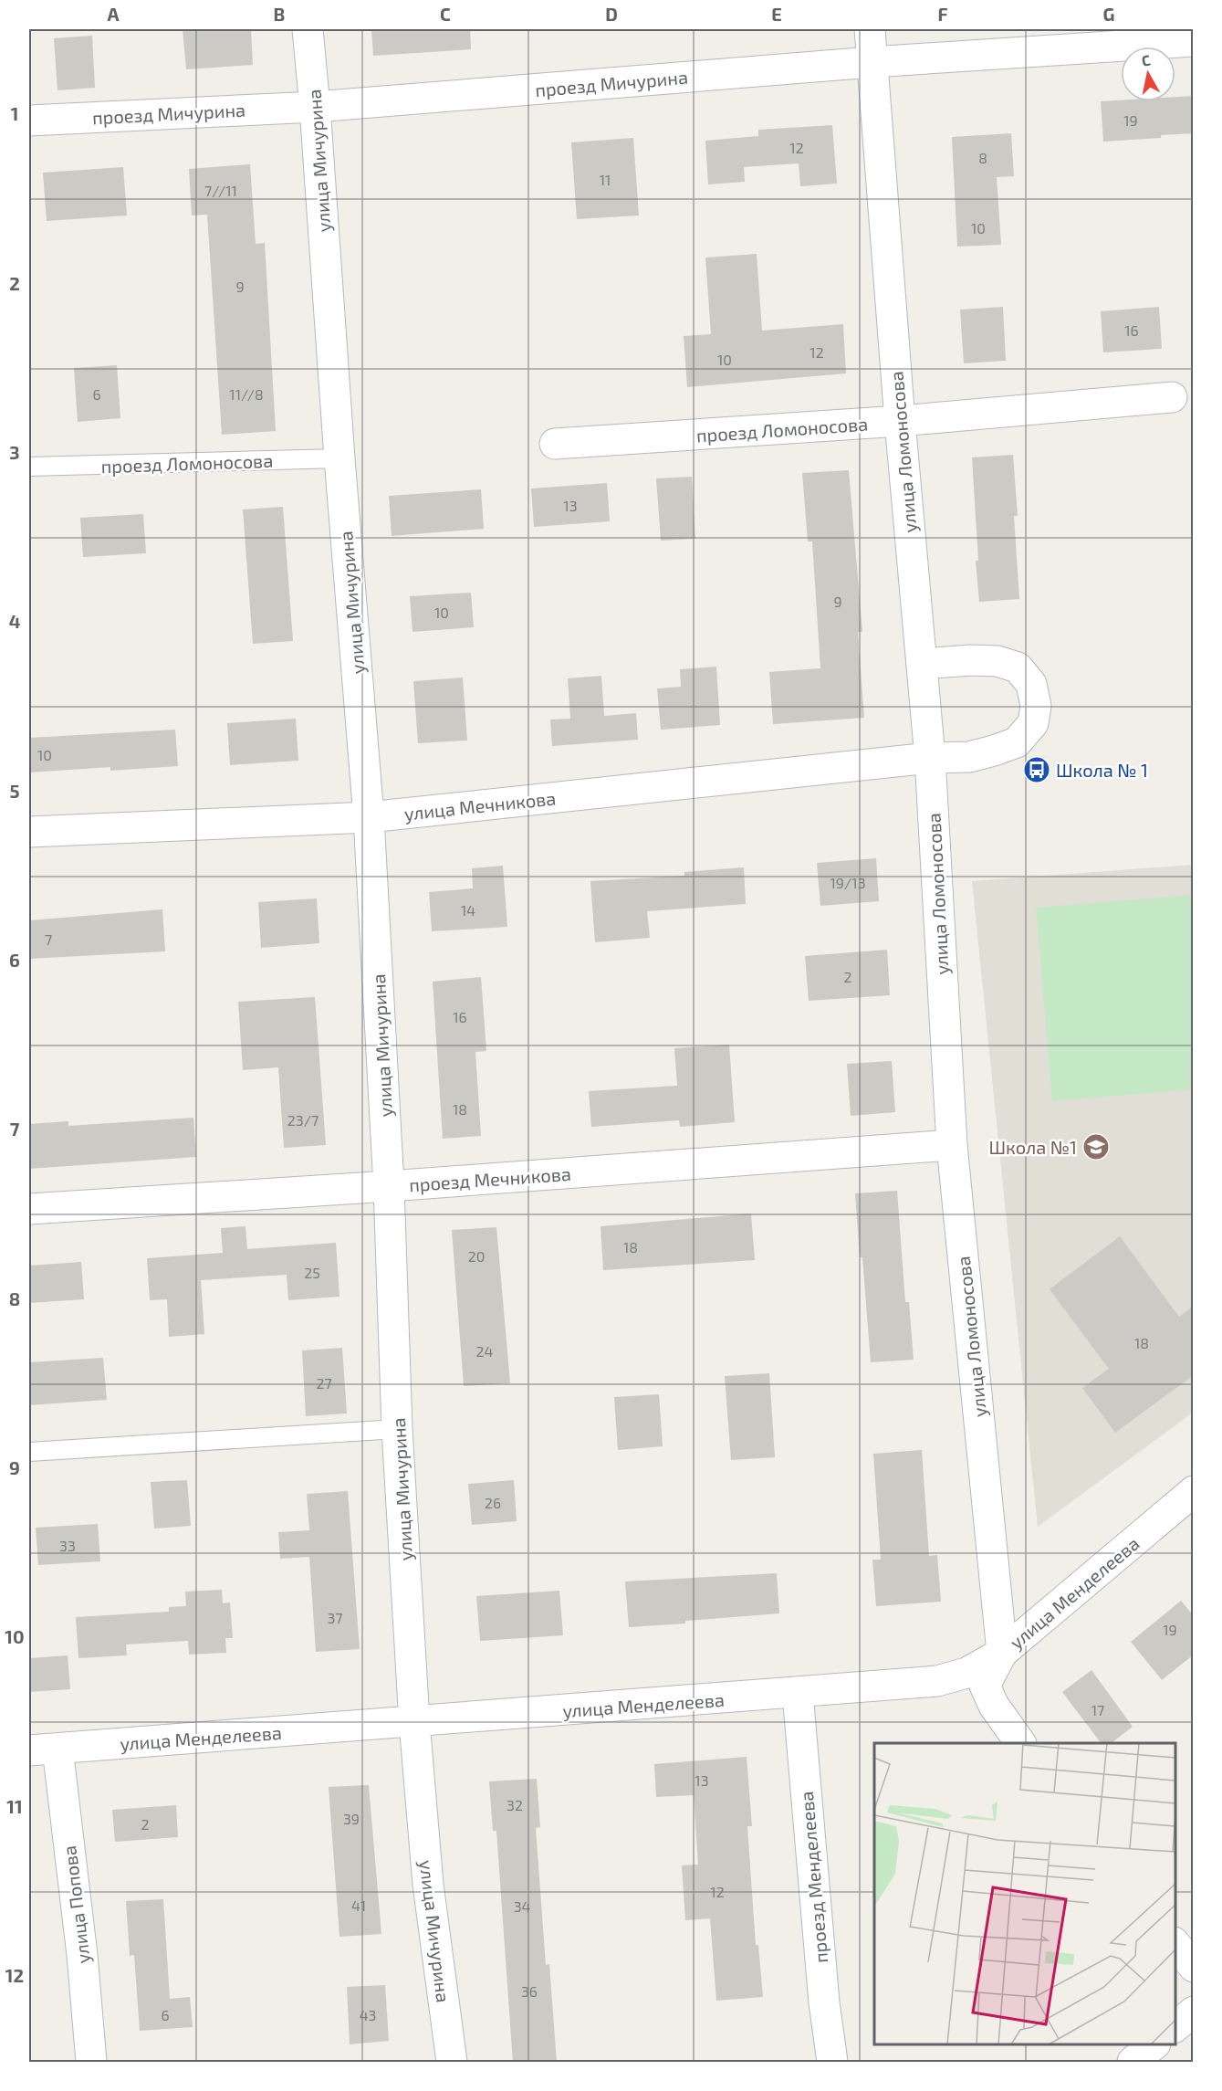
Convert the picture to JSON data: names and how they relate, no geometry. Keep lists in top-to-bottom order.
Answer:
{
  "streets": {
    "street": [
      "проезд Мичурина",
      "улица Мичурина",
      "проезд Ломоносова",
      "улица Ломоносова",
      "улица Мечникова",
      "проезд Мечникова",
      "улица Менделеева",
      "проезд Менделеева",
      "улица Попова"
    ]
  },
  "crossings": [
    ["проезд Мичурина", "улица Мичурина"],
    ["проезд Мичурина", "улица Ломоносова"],
    ["улица Мичурина", "проезд Ломоносова"],
    ["улица Мичурина", "улица Мечникова"],
    ["улица Мичурина", "проезд Мечникова"],
    ["улица Мичурина", "улица Менделеева"],
    ["проезд Ломоносова", "улица Ломоносова"],
    ["улица Ломоносова", "улица Мечникова"],
    ["улица Ломоносова", "проезд Мечникова"],
    ["улица Ломоносова", "улица Менделеева"],
    ["улица Менделеева", "проезд Менделеева"],
    ["улица Менделеева", "улица Попова"]
  ],
  "places": {
    "bus stop": ["Школа № 1"],
    "school or university": ["Школа №1"]
  },
  "house_numbers": [
    "19",
    "12",
    "8",
    "11",
    "7//11",
    "10",
    "9",
    "16",
    "12",
    "10",
    "6",
    "11//8",
    "13",
    "9",
    "10",
    "10",
    "19/13",
    "14",
    "7",
    "2",
    "16",
    "18",
    "23/7",
    "18",
    "20",
    "25",
    "18",
    "24",
    "27",
    "26",
    "33",
    "37",
    "19",
    "17",
    "13",
    "32",
    "39",
    "2",
    "12",
    "41",
    "34",
    "36",
    "6",
    "43"
  ],
  "north": "top",
  "grid": {
    "columns": [
      "A",
      "B",
      "C",
      "D",
      "E",
      "F",
      "G"
    ],
    "rows": [
      "1",
      "2",
      "3",
      "4",
      "5",
      "6",
      "7",
      "8",
      "9",
      "10",
      "11",
      "12"
    ]
  }
}
